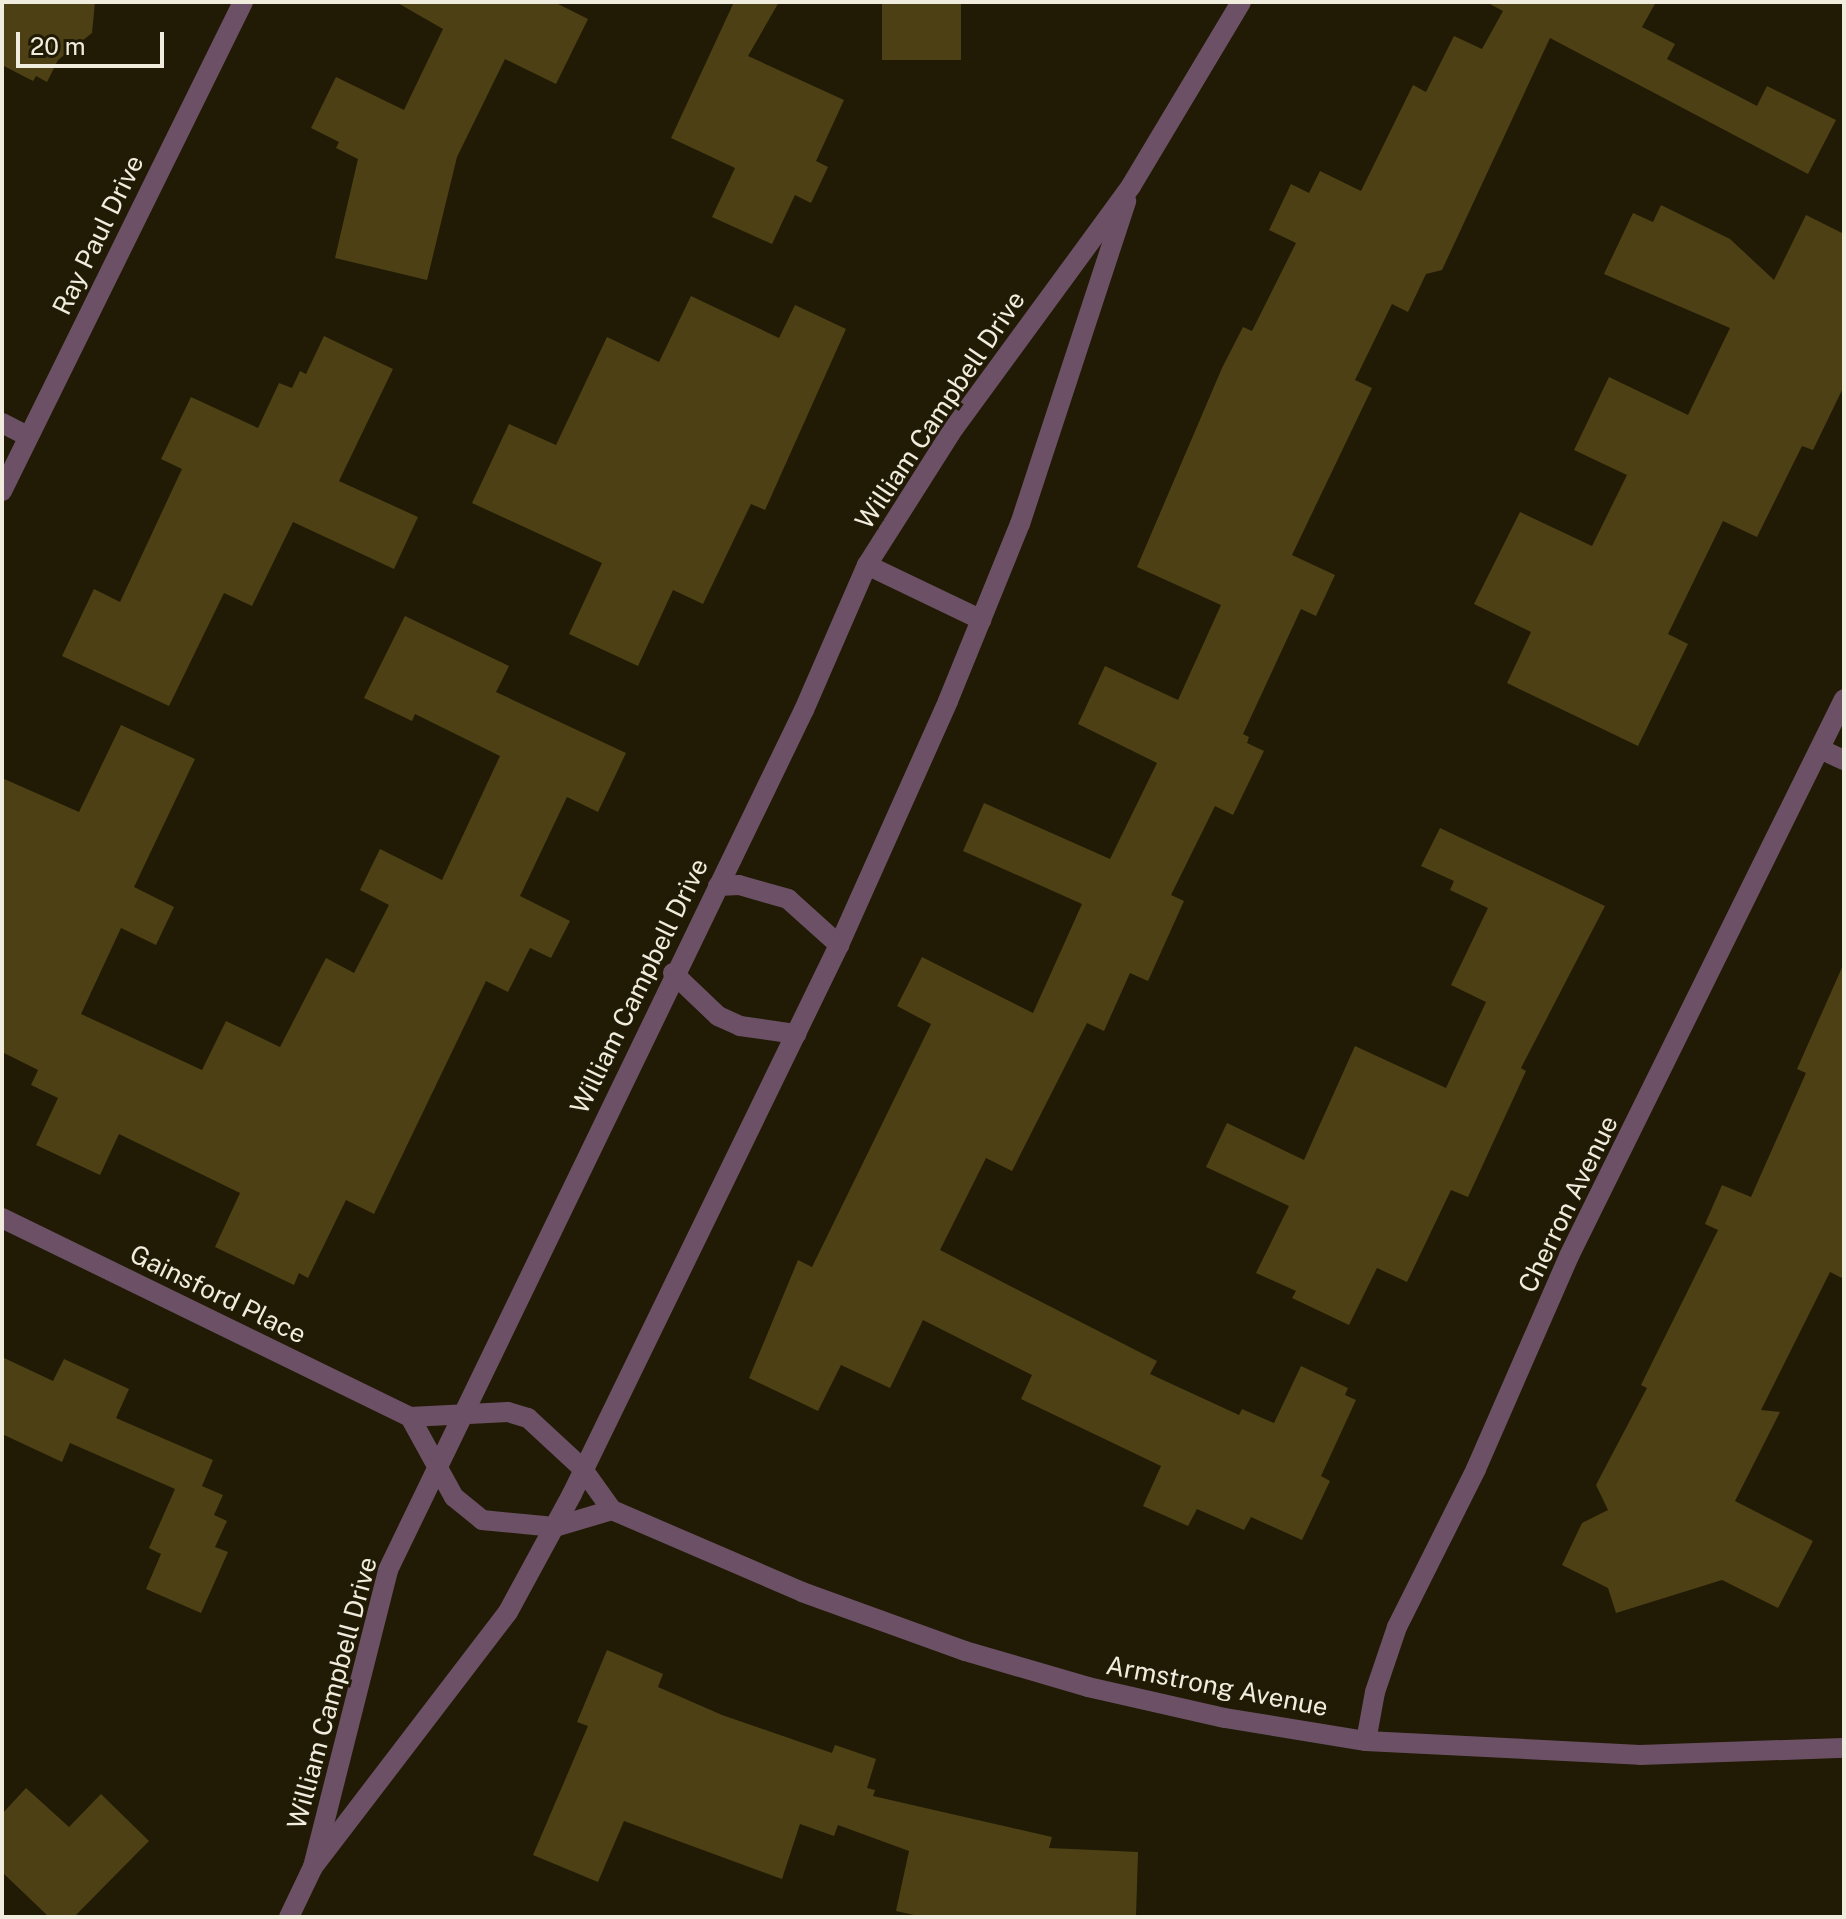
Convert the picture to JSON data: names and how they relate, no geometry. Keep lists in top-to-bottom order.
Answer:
{
  "streets": {
    "street": [
      "Ray Paul Drive",
      "William Campbell Drive",
      "Cherron Avenue",
      "Gainsford Place",
      "Armstrong Avenue"
    ]
  },
  "crossings": [
    ["Cherron Avenue", "Armstrong Avenue"]
  ],
  "scale_bar": "20 m"
}
